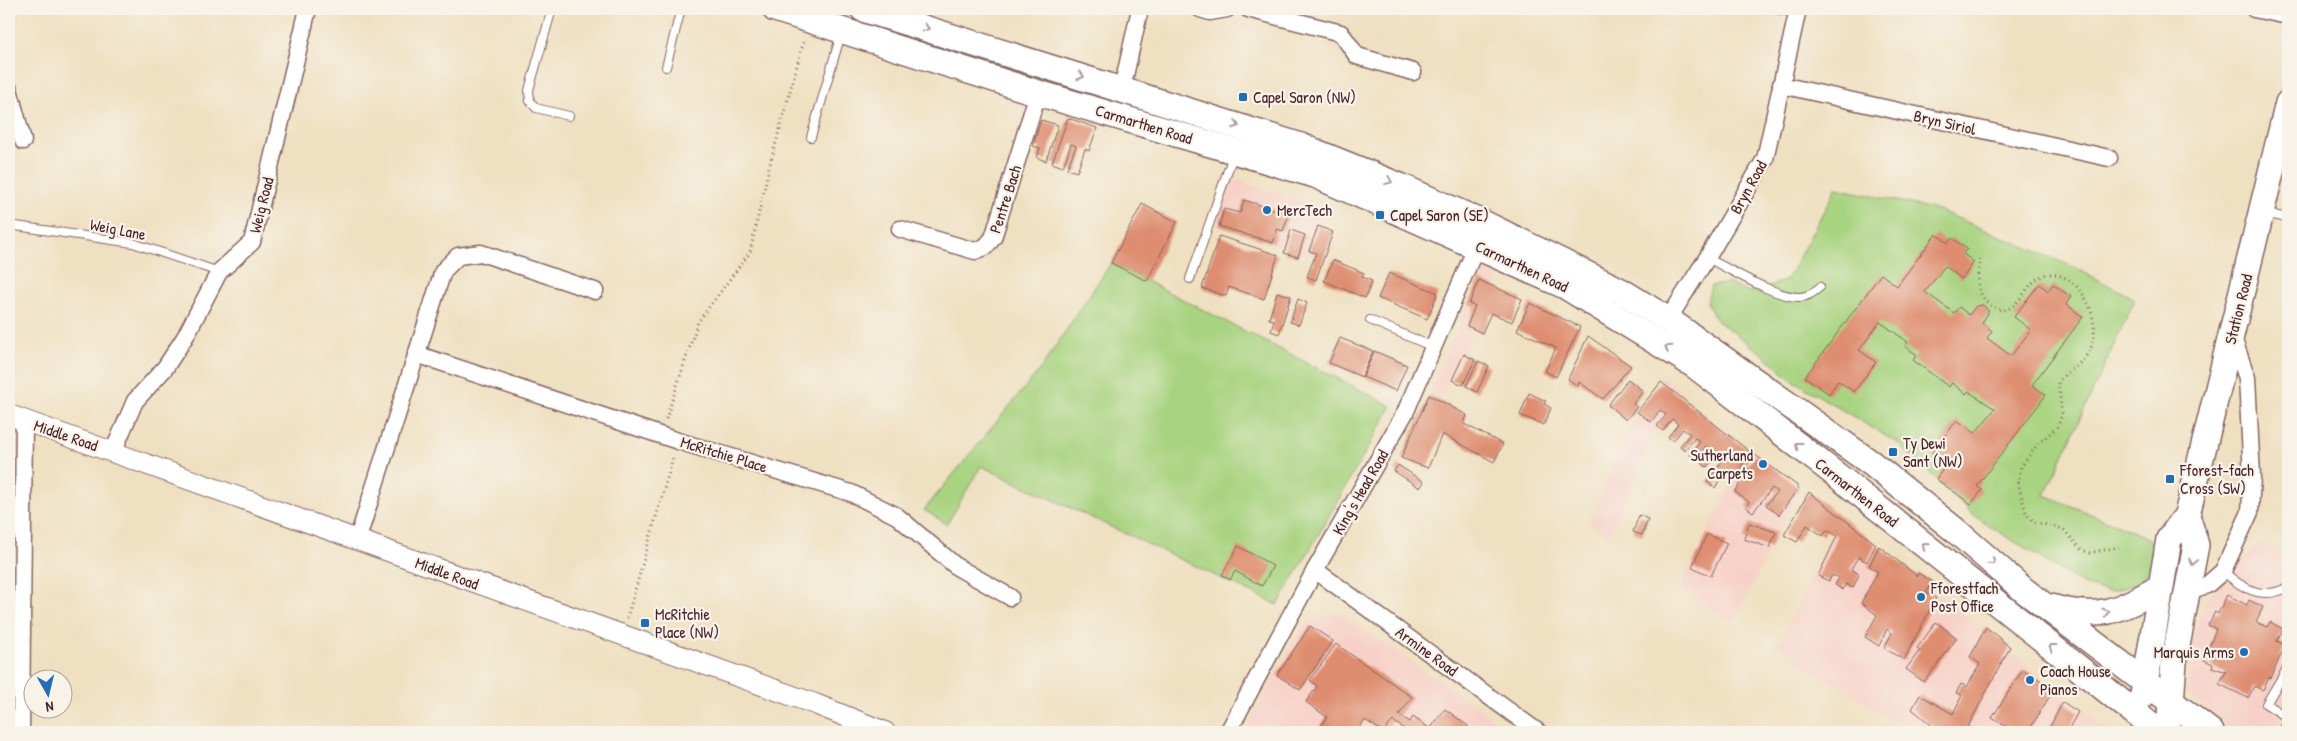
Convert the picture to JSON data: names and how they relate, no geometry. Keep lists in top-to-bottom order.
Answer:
{
  "streets": {
    "main road": ["Carmarthen Road", "Station Road"],
    "street": [
      "Bryn Siriol",
      "Bryn Road",
      "Pentre Bach",
      "Weig Road",
      "Middle Road",
      "McRitchie Place",
      "King's Head Road",
      "Armine Road"
    ],
    "lane": ["Weig Lane"]
  },
  "crossings": [
    ["Bryn Siriol", "Bryn Road"],
    ["Carmarthen Road", "Bryn Road"],
    ["Carmarthen Road", "Pentre Bach"],
    ["Carmarthen Road", "Station Road"],
    ["Carmarthen Road", "King's Head Road"],
    ["Weig Road", "Weig Lane"],
    ["Weig Road", "Middle Road"],
    ["King's Head Road", "Armine Road"]
  ],
  "places": {
    "transit": [
      "Capel Saron (NW)",
      "Capel Saron (SE)",
      "Ty Dewi Sant (NW)",
      "Fforest-fach Cross (SW)",
      "McRitchie Place (NW)"
    ],
    "other": [
      "MercTech",
      "Sutherland Carpets",
      "Fforestfach Post Office",
      "Marquis Arms",
      "Coach House Pianos"
    ]
  },
  "north": "bottom"
}
